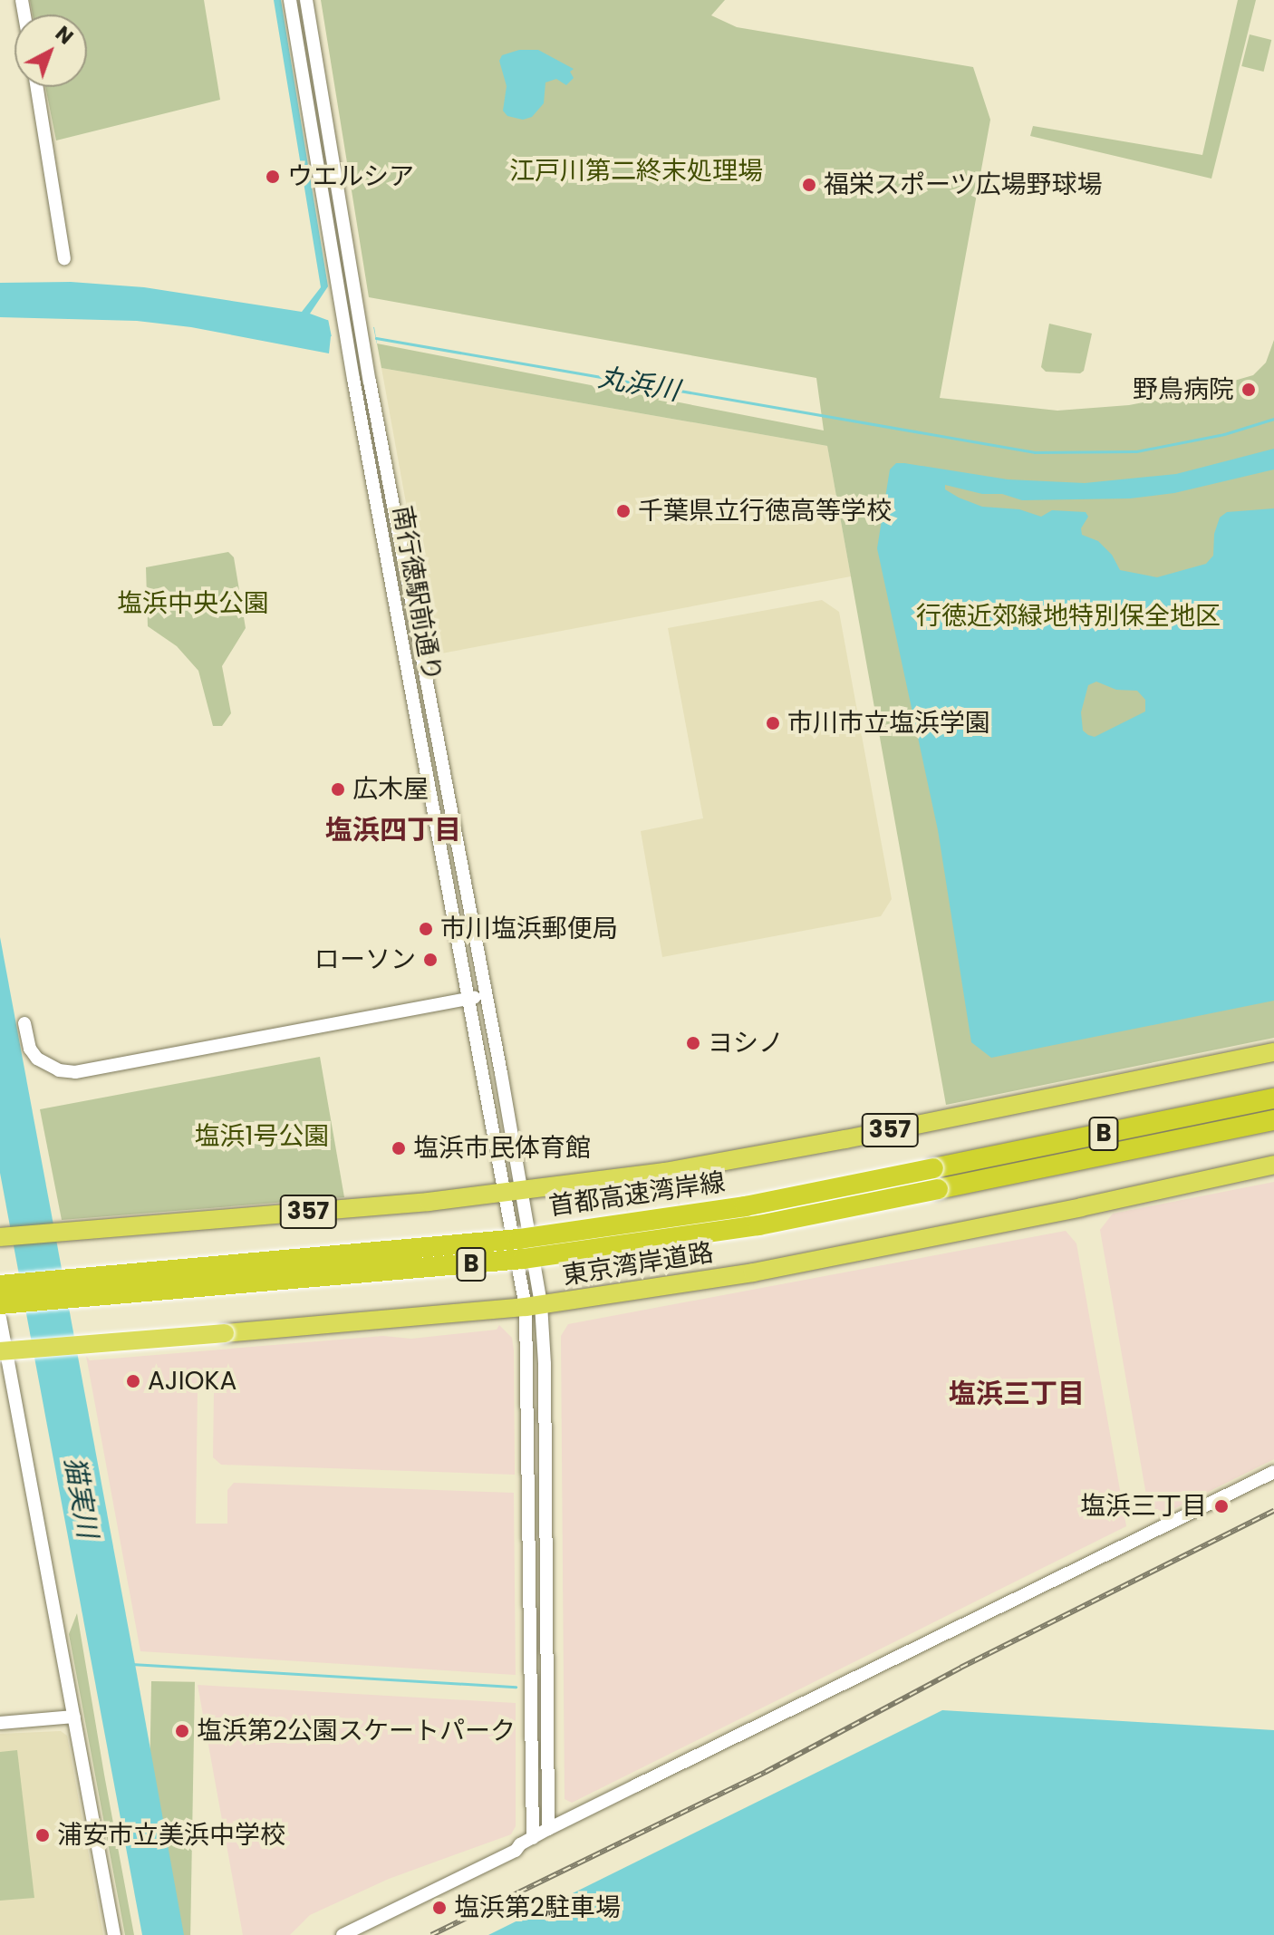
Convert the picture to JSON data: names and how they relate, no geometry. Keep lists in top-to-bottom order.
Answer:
{
  "streets": {
    "highway": [
      "357",
      "B",
      "首都高速湾岸線",
      "東京湾岸道路"
    ],
    "street": ["南行徳駅前通り"]
  },
  "crossings": [
    ["南行徳駅前通り", "357"]
  ],
  "districts": ["塩浜四丁目", "塩浜三丁目"],
  "water": ["丸浜川", "猫実川"],
  "parks": [
    "江戸川第二終末処理場",
    "塩浜中央公園",
    "行徳近郊緑地特別保全地区",
    "塩浜1号公園"
  ],
  "places": [
    "ウエルシア",
    "福栄スポーツ広場野球場",
    "野鳥病院",
    "千葉県立行徳高等学校",
    "市川市立塩浜学園",
    "広木屋",
    "市川塩浜郵便局",
    "ローソン",
    "ヨシノ",
    "塩浜市民体育館",
    "AJIOKA",
    "塩浜三丁目",
    "塩浜第2公園スケートパーク",
    "浦安市立美浜中学校",
    "塩浜第2駐車場"
  ],
  "north": "top right"
}
